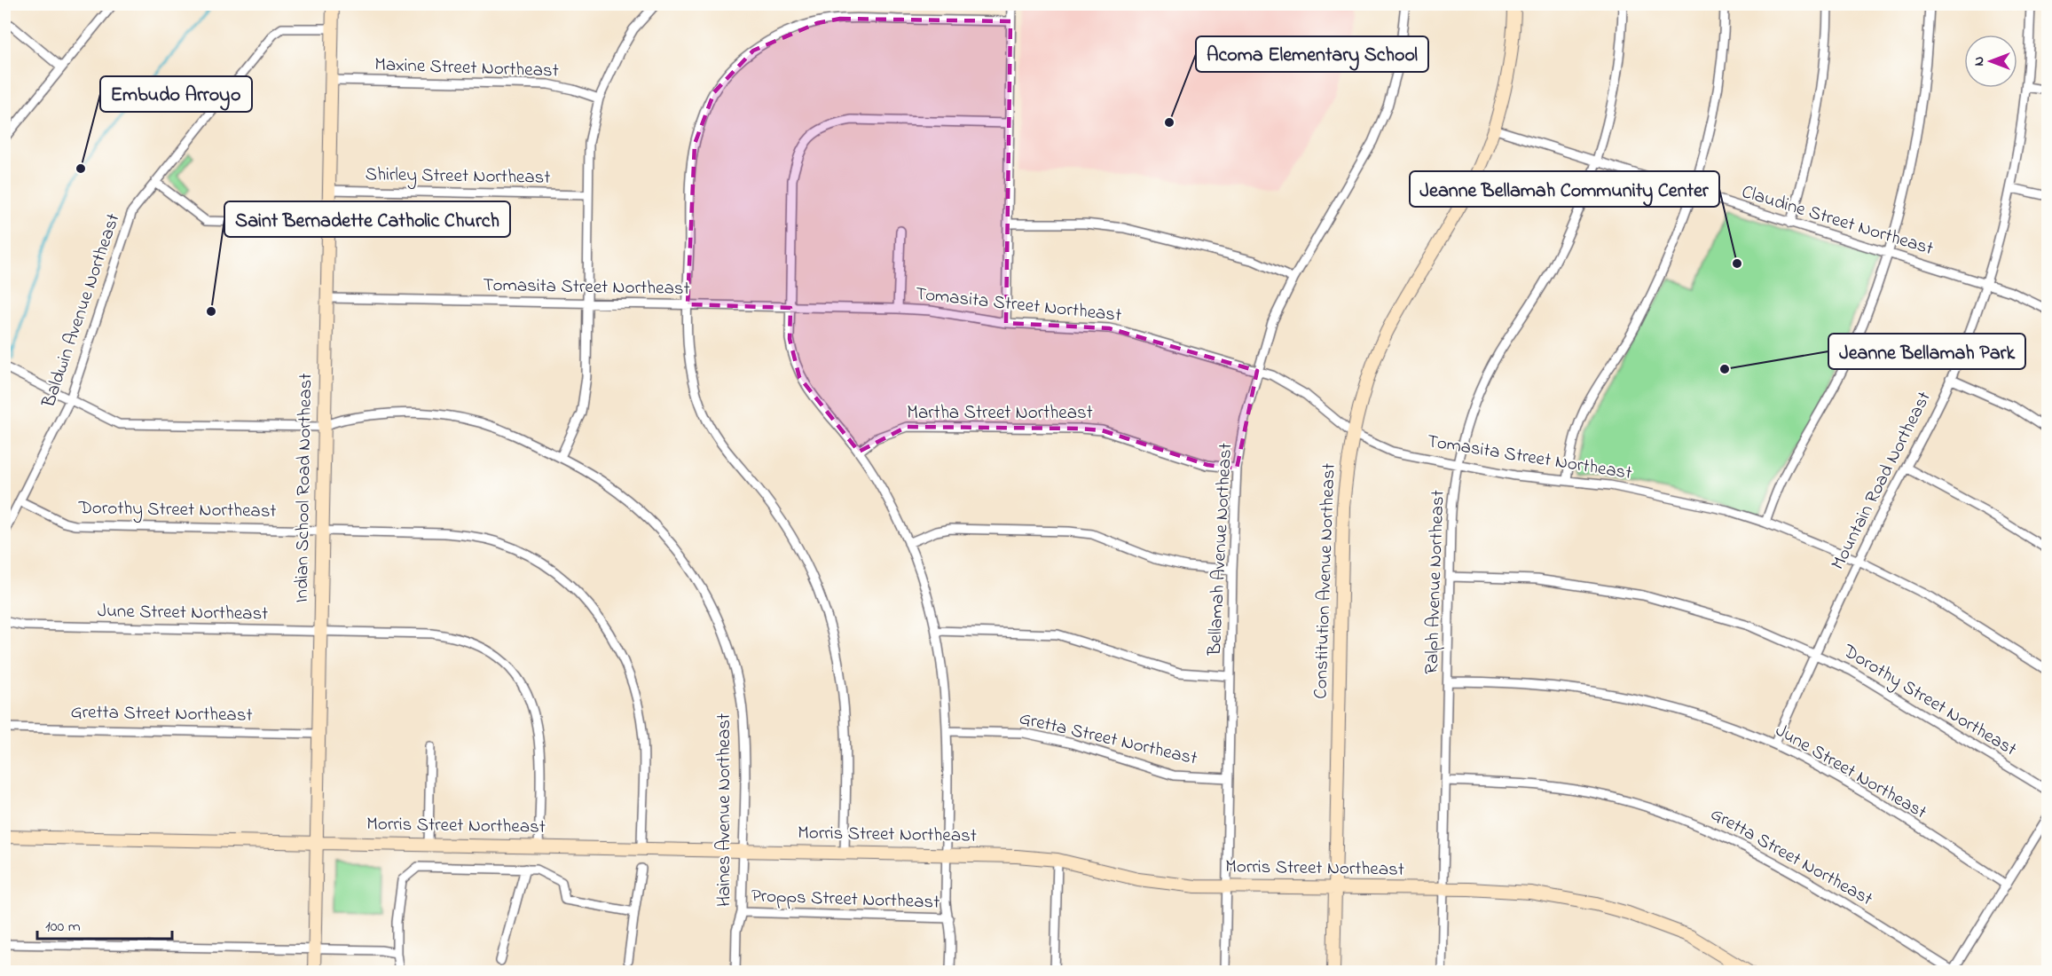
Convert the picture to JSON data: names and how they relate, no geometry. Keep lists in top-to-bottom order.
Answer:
{
  "streets": {
    "street": [
      "Maxine Street Northeast",
      "Shirley Street Northeast",
      "Claudine Street Northeast",
      "Tomasita Street Northeast",
      "Baldwin Avenue Northeast",
      "Martha Street Northeast",
      "Mountain Road Northeast",
      "Indian School Road Northeast",
      "Dorothy Street Northeast",
      "Bellamah Avenue Northeast",
      "Constitution Avenue Northeast",
      "Ralph Avenue Northeast",
      "June Street Northeast",
      "Gretta Street Northeast",
      "Haines Avenue Northeast",
      "Morris Street Northeast",
      "Propps Street Northeast"
    ]
  },
  "crossings": [
    ["Maxine Street Northeast", "Indian School Road Northeast"],
    ["Shirley Street Northeast", "Indian School Road Northeast"],
    ["Claudine Street Northeast", "Mountain Road Northeast"],
    ["Claudine Street Northeast", "Constitution Avenue Northeast"],
    ["Claudine Street Northeast", "Ralph Avenue Northeast"],
    ["Tomasita Street Northeast", "Mountain Road Northeast"],
    ["Tomasita Street Northeast", "Indian School Road Northeast"],
    ["Tomasita Street Northeast", "Bellamah Avenue Northeast"],
    ["Tomasita Street Northeast", "Constitution Avenue Northeast"],
    ["Tomasita Street Northeast", "Ralph Avenue Northeast"],
    ["Baldwin Avenue Northeast", "Indian School Road Northeast"],
    ["Baldwin Avenue Northeast", "Dorothy Street Northeast"],
    ["Martha Street Northeast", "Bellamah Avenue Northeast"],
    ["Mountain Road Northeast", "Dorothy Street Northeast"],
    ["Mountain Road Northeast", "June Street Northeast"],
    ["Indian School Road Northeast", "Dorothy Street Northeast"],
    ["Indian School Road Northeast", "June Street Northeast"],
    ["Indian School Road Northeast", "Gretta Street Northeast"],
    ["Indian School Road Northeast", "Morris Street Northeast"],
    ["Dorothy Street Northeast", "Ralph Avenue Northeast"],
    ["Dorothy Street Northeast", "Morris Street Northeast"],
    ["Bellamah Avenue Northeast", "Gretta Street Northeast"],
    ["Bellamah Avenue Northeast", "Morris Street Northeast"],
    ["Constitution Avenue Northeast", "Morris Street Northeast"],
    ["Ralph Avenue Northeast", "June Street Northeast"],
    ["Ralph Avenue Northeast", "Gretta Street Northeast"],
    ["Ralph Avenue Northeast", "Morris Street Northeast"],
    ["June Street Northeast", "Morris Street Northeast"],
    ["Haines Avenue Northeast", "Morris Street Northeast"],
    ["Haines Avenue Northeast", "Propps Street Northeast"]
  ],
  "places": [
    "Acoma Elementary School",
    "Embudo Arroyo",
    "Jeanne Bellamah Community Center",
    "Saint Bernadette Catholic Church",
    "Jeanne Bellamah Park"
  ],
  "scale_bar": "100 m",
  "north": "left"
}
